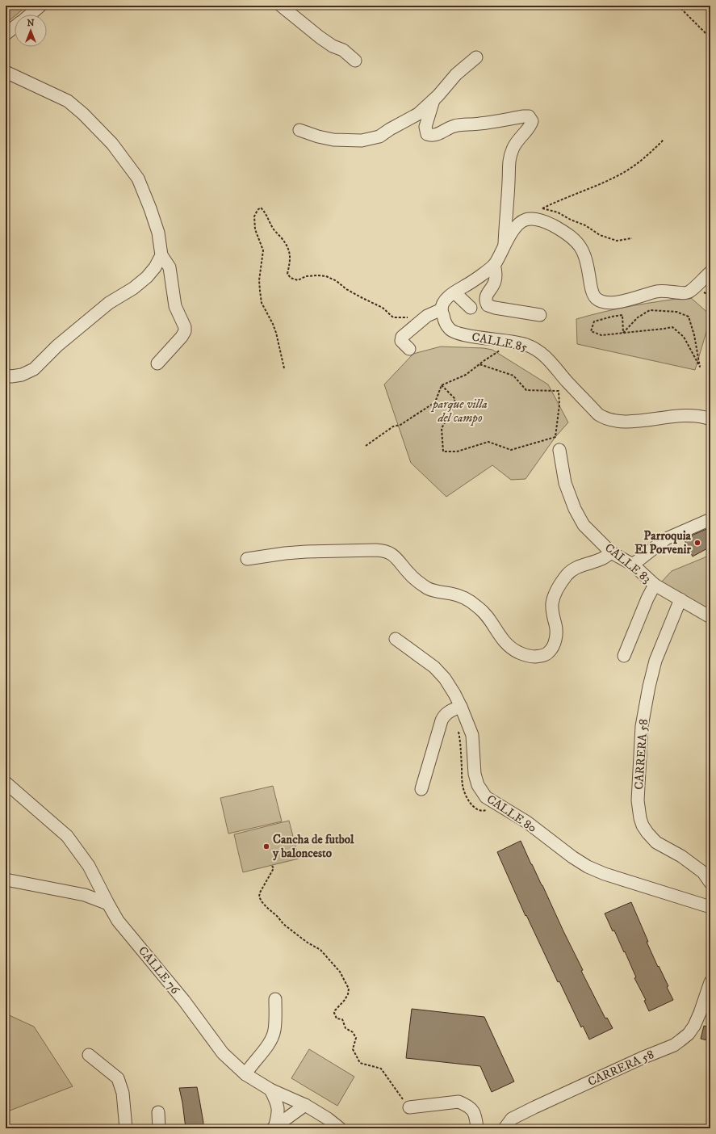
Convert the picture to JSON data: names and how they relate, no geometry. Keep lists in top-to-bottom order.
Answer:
{
  "streets": {
    "street": [
      "CALLE 85",
      "CALLE 83",
      "CARRERA 58",
      "CALLE 80",
      "CALLE 76"
    ]
  },
  "crossings": [
    ["CALLE 83", "CARRERA 58"]
  ],
  "parks": ["parque villa del campo"],
  "places": ["Parroquia El Porvenir", "Cancha de futbol y baloncesto"],
  "north": "top"
}
